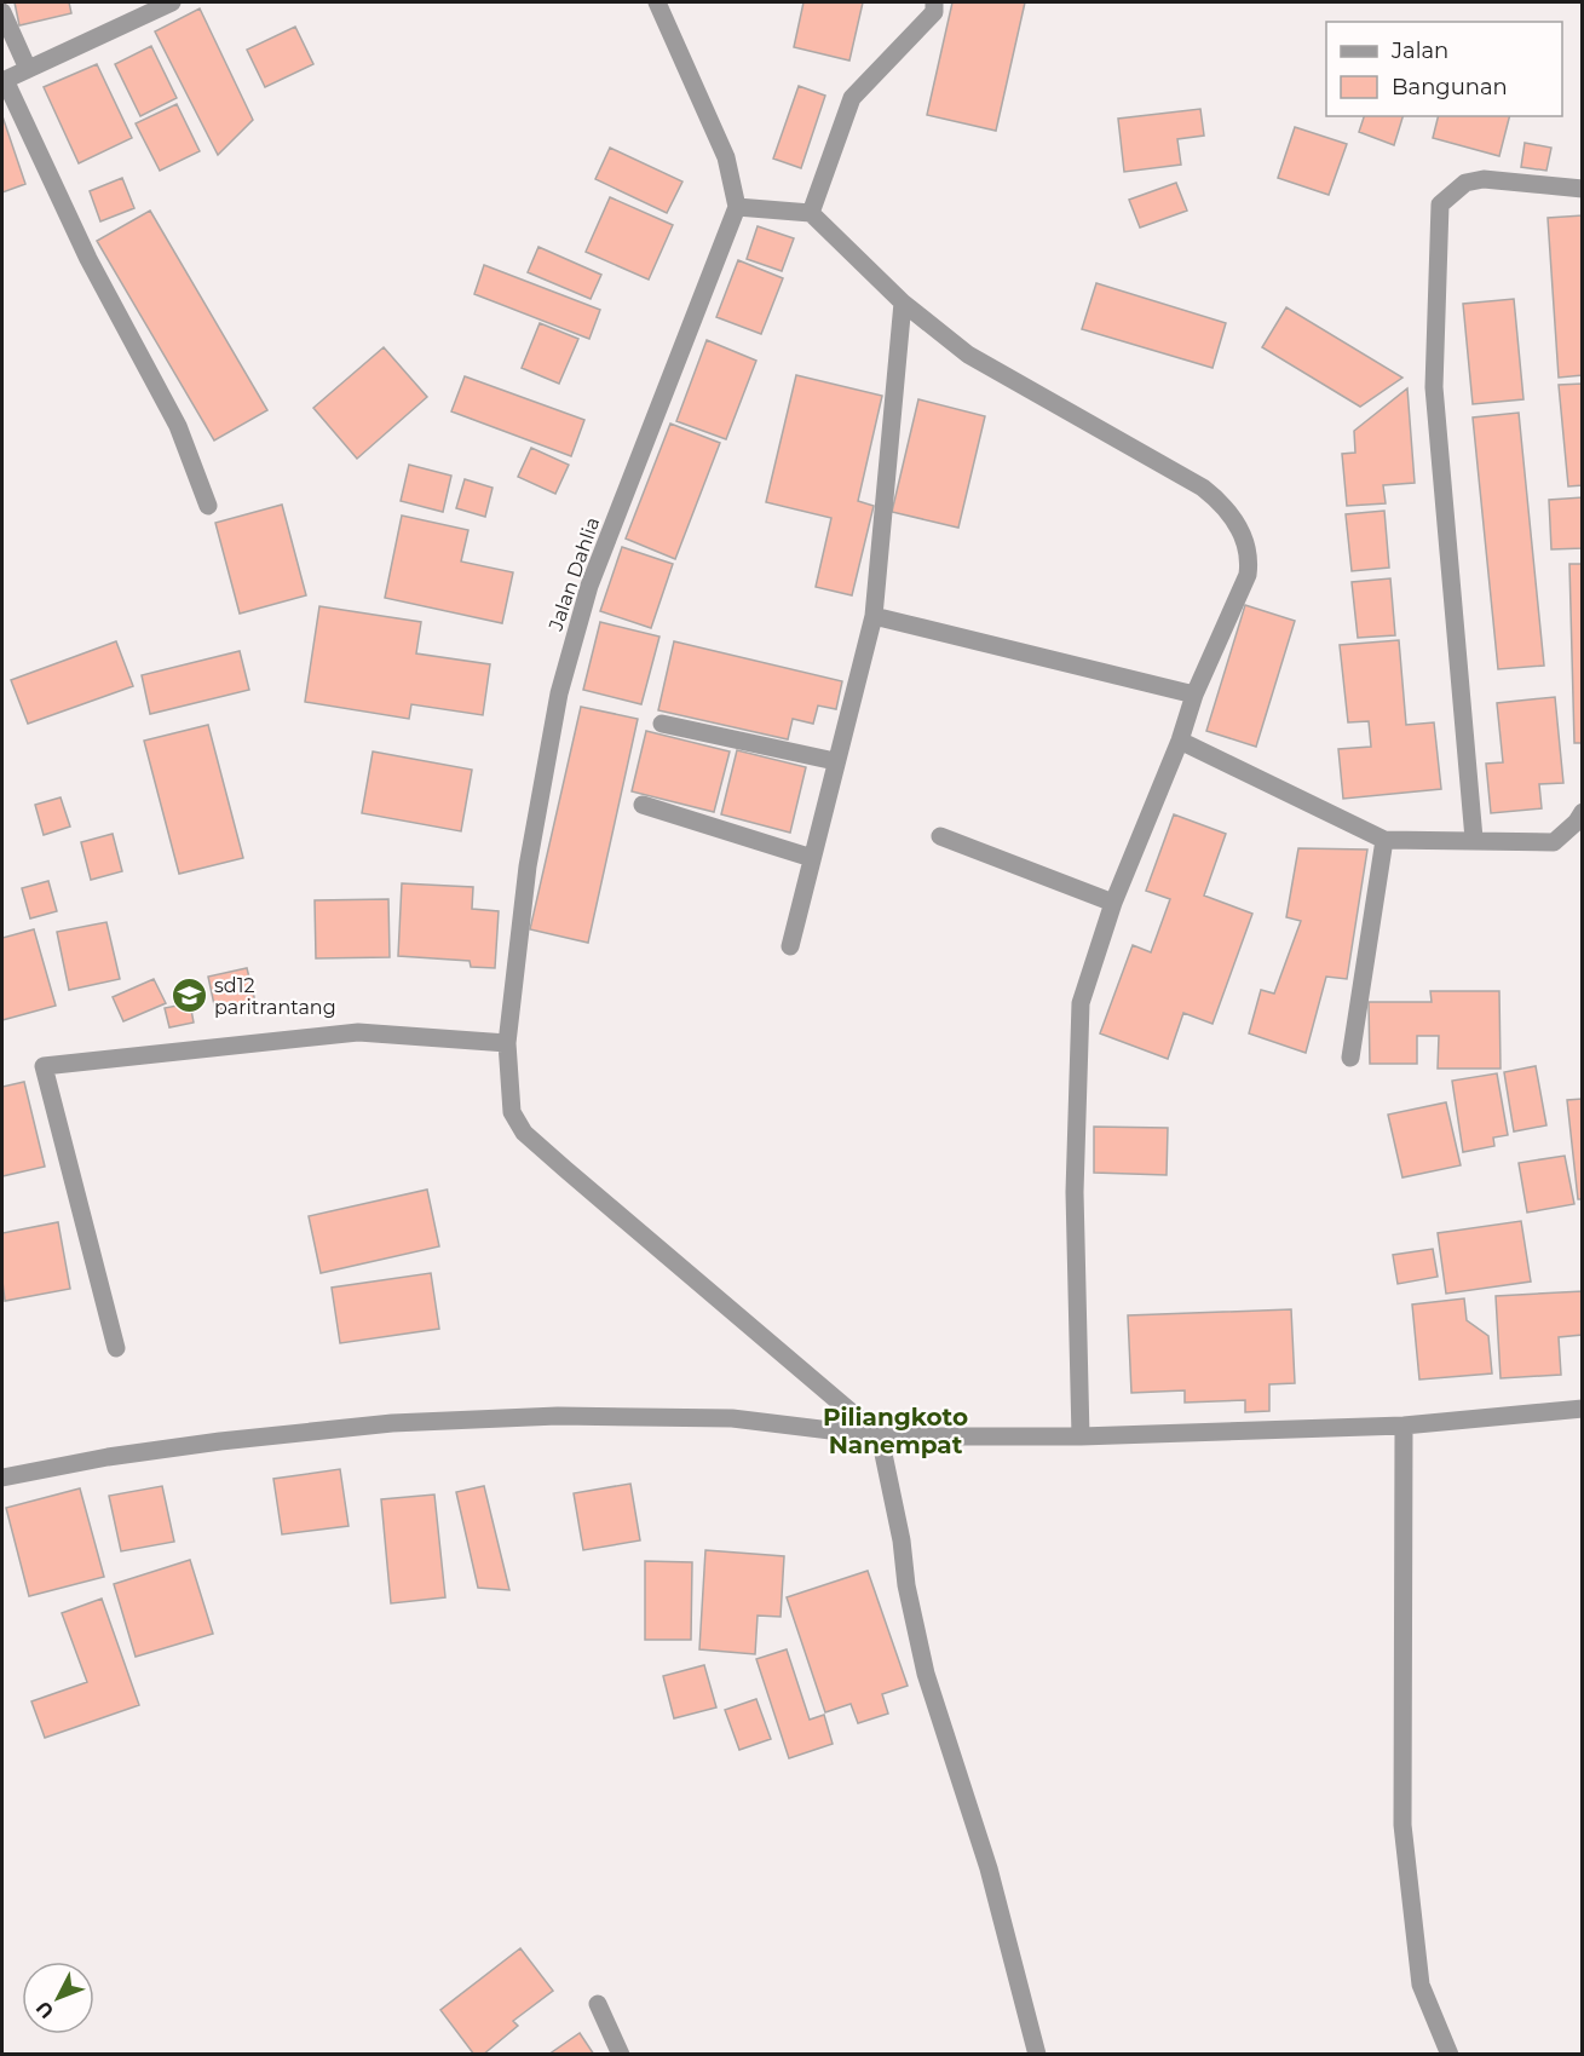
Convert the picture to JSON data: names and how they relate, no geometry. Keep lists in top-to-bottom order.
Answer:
{
  "streets": {
    "street": ["Jalan Dahlia"]
  },
  "districts": ["Piliangkoto Nanempat"],
  "places": {
    "school or university": ["sd12 paritrantang"]
  },
  "legend": ["Jalan", "Bangunan"],
  "north": "bottom left"
}
